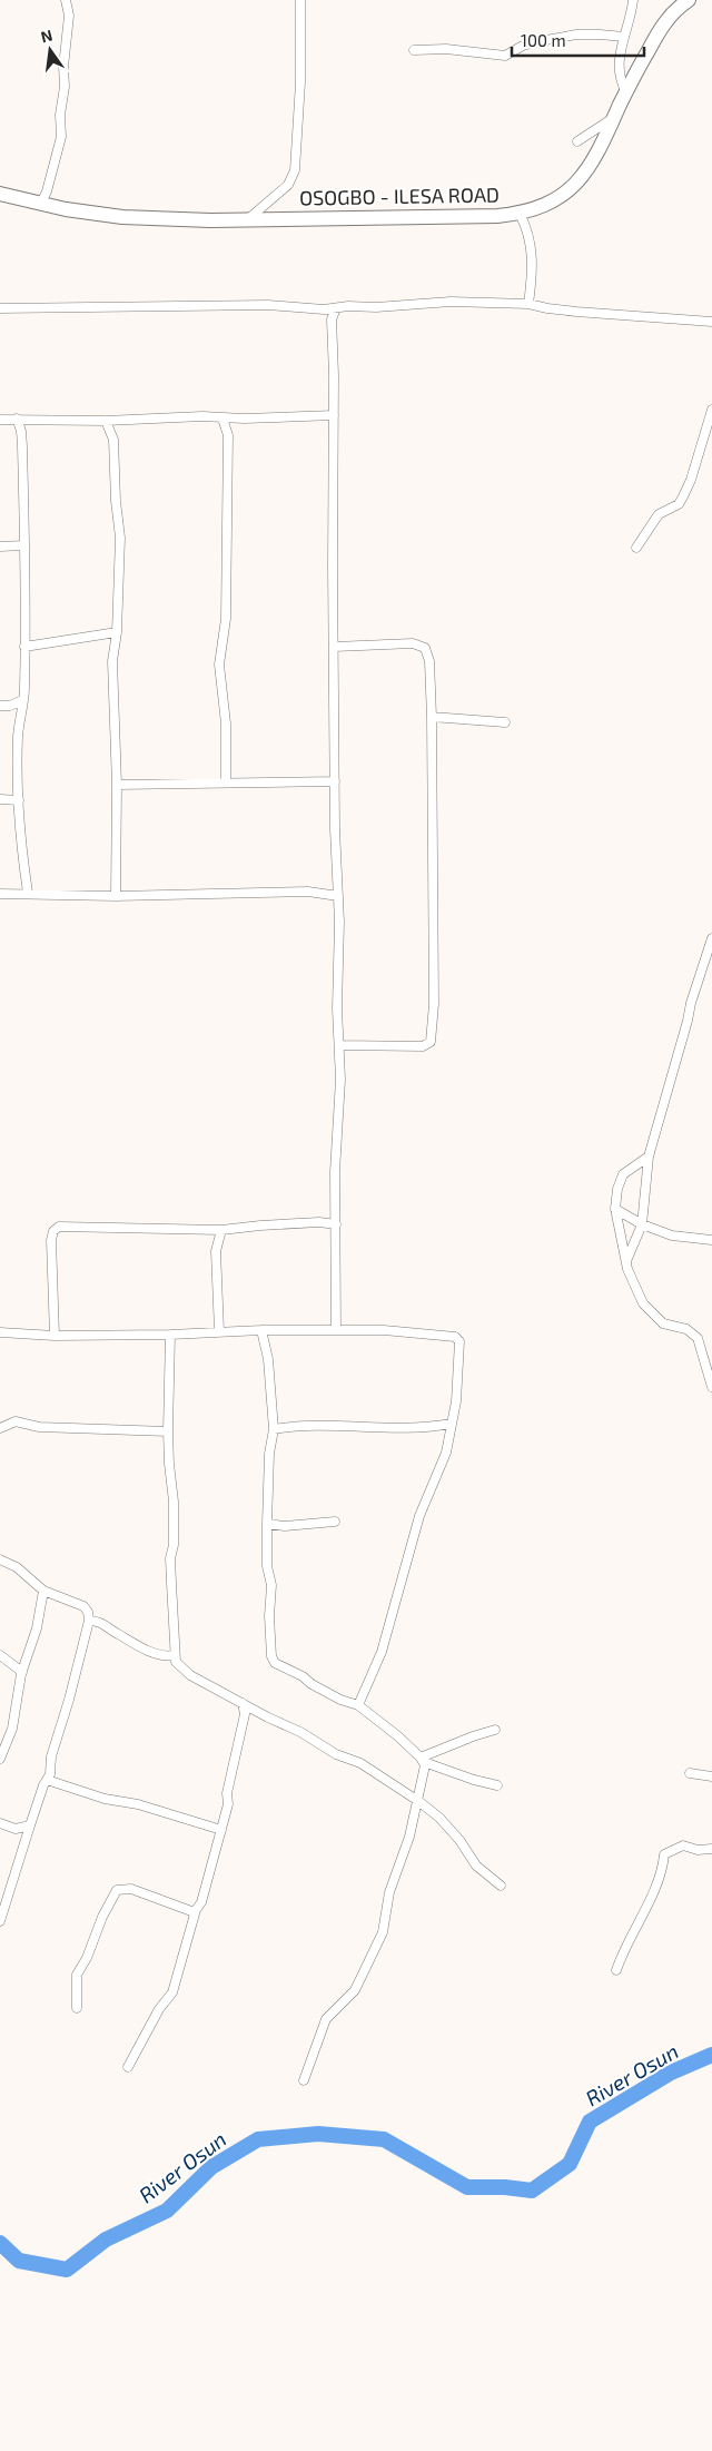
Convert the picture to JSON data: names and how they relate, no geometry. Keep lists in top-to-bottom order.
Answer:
{
  "streets": {
    "main road": ["OSOGBO - ILESA ROAD"]
  },
  "water": ["River Osun"],
  "scale_bar": "100 m",
  "north": "top"
}
